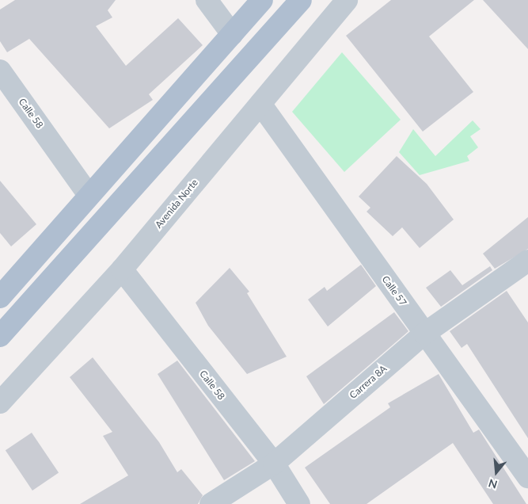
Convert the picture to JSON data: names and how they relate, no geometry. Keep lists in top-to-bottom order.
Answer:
{
  "streets": {
    "street": [
      "Calle 58",
      "Avenida Norte",
      "Calle 57",
      "Carrera 8A"
    ]
  },
  "crossings": [
    ["Calle 58", "Avenida Norte"],
    ["Calle 58", "Carrera 8A"],
    ["Avenida Norte", "Calle 57"],
    ["Calle 57", "Carrera 8A"]
  ],
  "north": "bottom"
}
